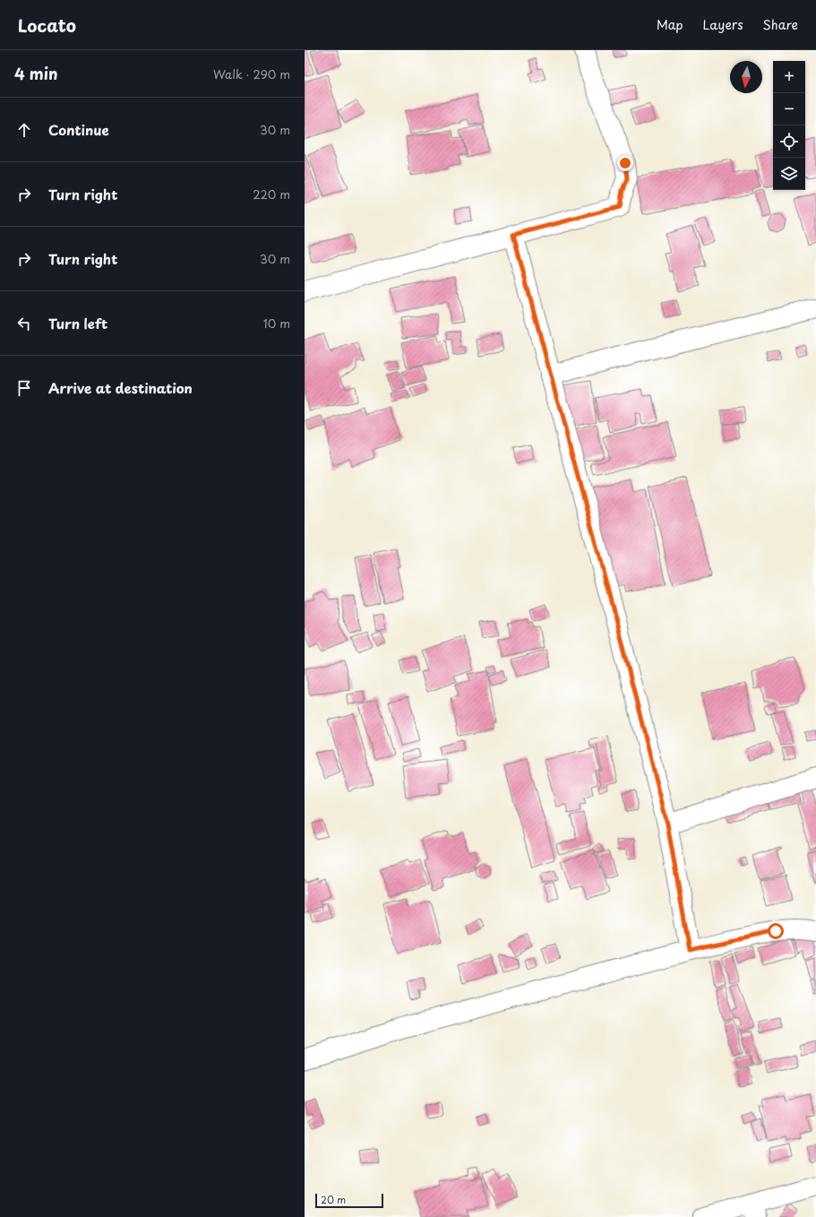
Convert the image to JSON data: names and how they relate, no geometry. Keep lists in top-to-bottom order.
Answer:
{
  "scale_bar": "20 m",
  "north": "bottom",
  "page": {
    "header": "Locato",
    "nav": ["Map", "Layers", "Share"],
    "heading": ["4 min", "Walk · 290 m"],
    "map_buttons": ["+", "−"],
    "list": [
      ["Continue", "30 m"],
      ["Turn right", "220 m"],
      ["Turn right", "30 m"],
      ["Turn left", "10 m"],
      "Arrive at destination"
    ],
    "scale": "20 m"
  }
}
